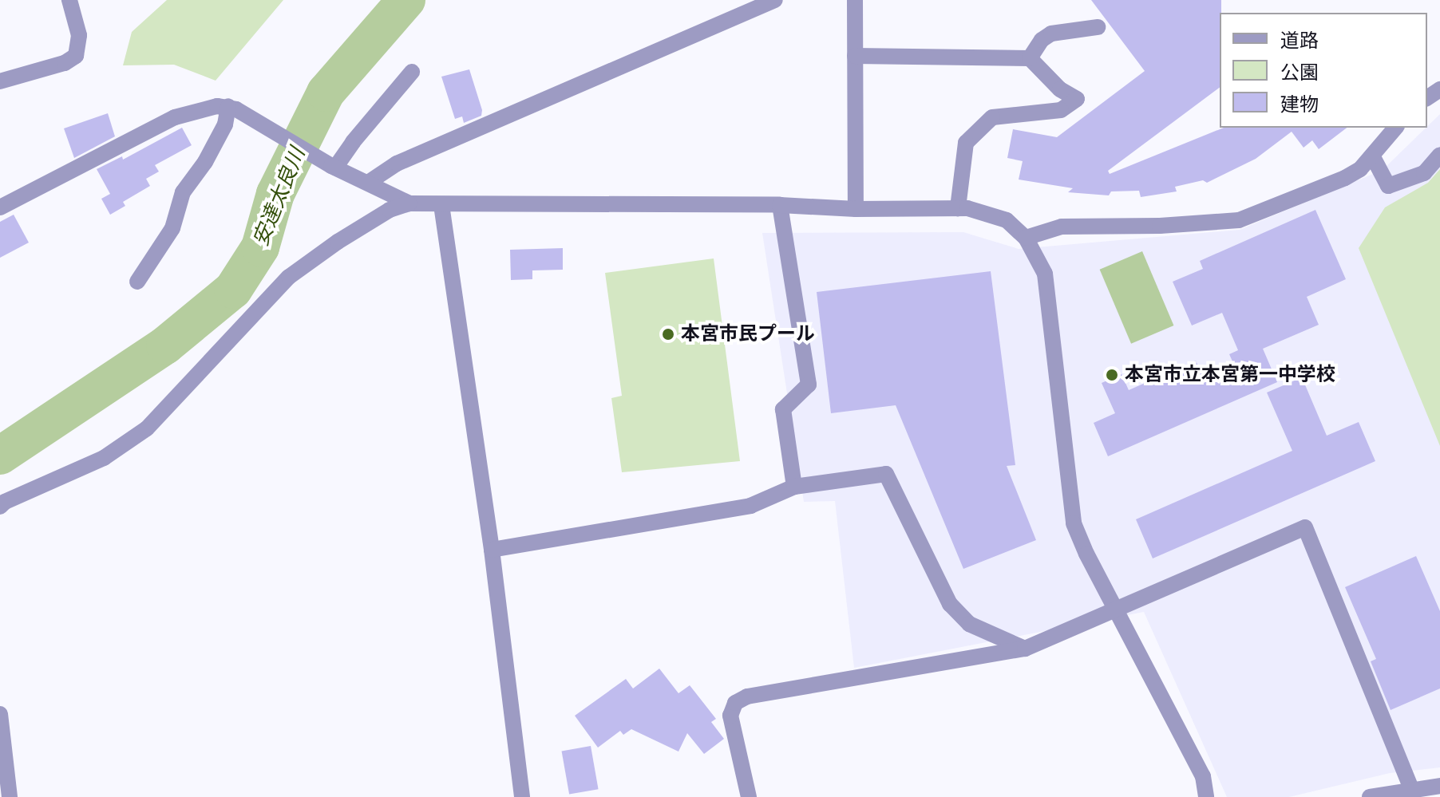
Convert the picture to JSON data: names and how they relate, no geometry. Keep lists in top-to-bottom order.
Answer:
{
  "water": ["安達太良川"],
  "places": ["本宮市民プール", "本宮市立本宮第一中学校"],
  "legend": ["道路", "公園", "建物"]
}
